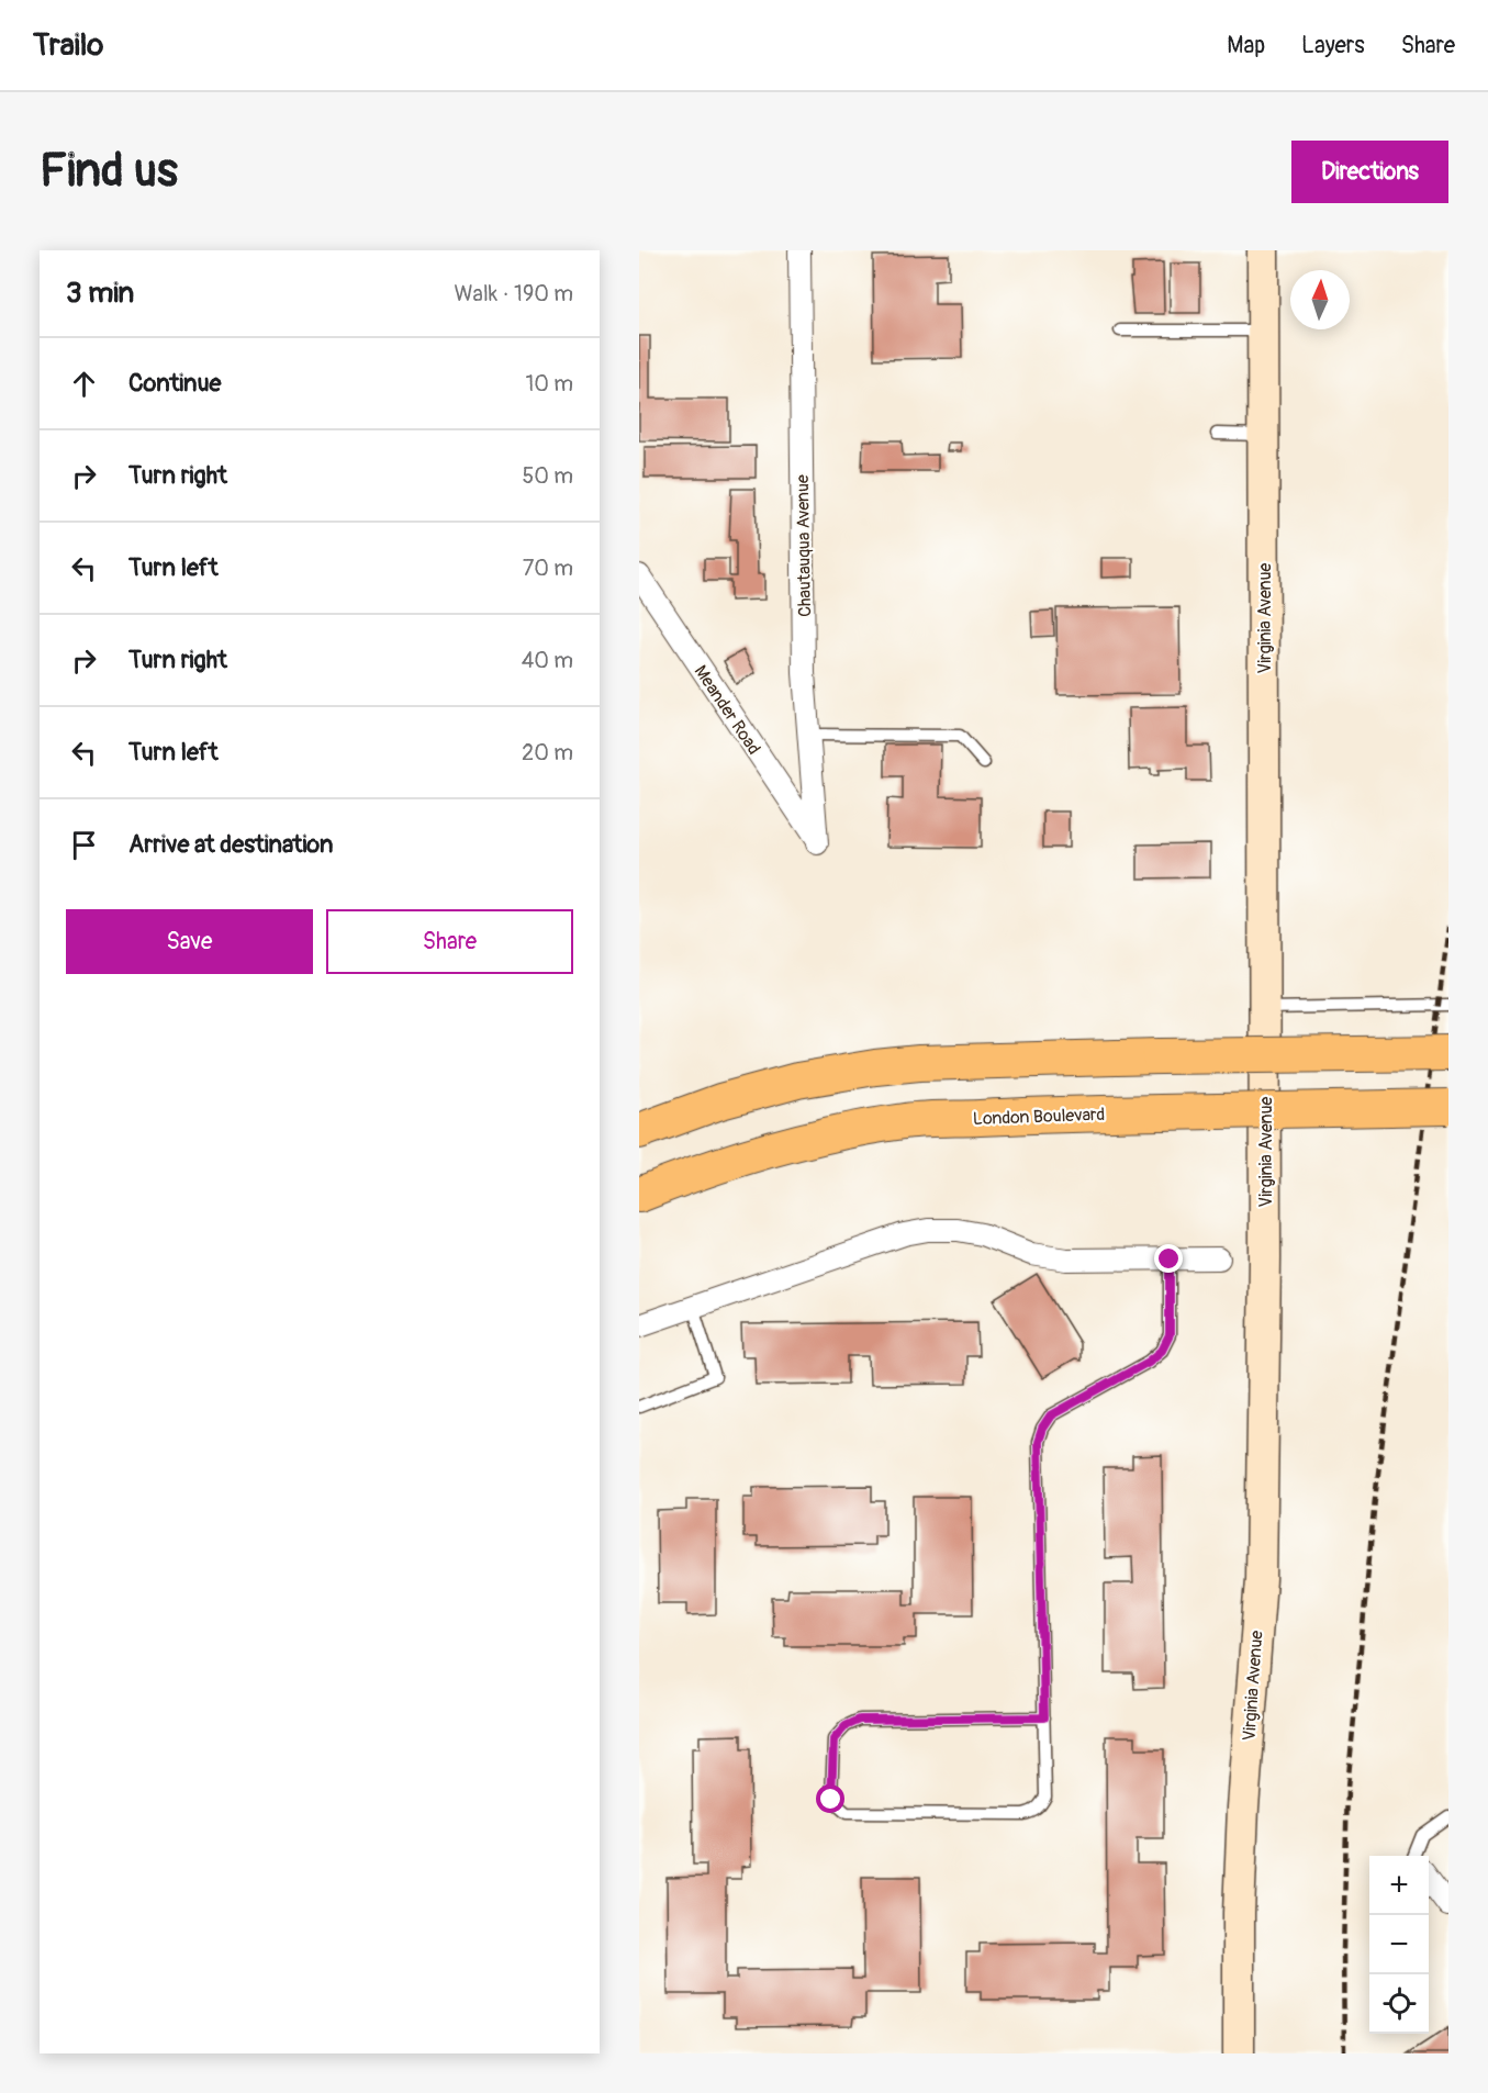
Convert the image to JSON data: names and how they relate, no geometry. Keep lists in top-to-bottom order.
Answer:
{
  "streets": {
    "main road": ["London Boulevard"],
    "street": ["Chautauqua Avenue", "Virginia Avenue", "Meander Road"]
  },
  "crossings": [
    ["Chautauqua Avenue", "Meander Road"]
  ],
  "north": "top",
  "page": {
    "header": "Trailo",
    "nav": ["Map", "Layers", "Share"],
    "buttons": [
      "Directions",
      ["Save", "Share"]
    ],
    "title": "Find us",
    "heading": ["3 min", "Walk · 190 m"],
    "list": [
      ["Continue", "10 m"],
      ["Turn right", "50 m"],
      ["Turn left", "70 m"],
      ["Turn right", "40 m"],
      ["Turn left", "20 m"],
      "Arrive at destination"
    ],
    "map_buttons": ["+", "−"]
  }
}
